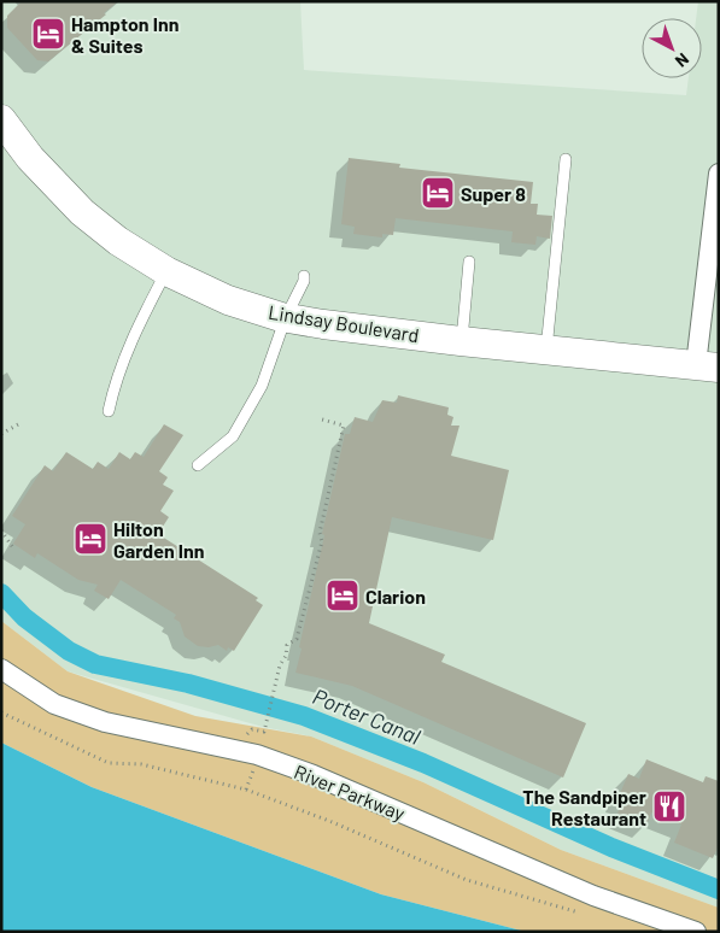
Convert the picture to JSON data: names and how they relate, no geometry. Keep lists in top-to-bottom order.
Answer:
{
  "streets": {
    "street": ["Lindsay Boulevard", "River Parkway"]
  },
  "water": ["Porter Canal"],
  "places": {
    "hotel": [
      "Hampton Inn & Suites",
      "Super 8",
      "Hilton Garden Inn",
      "Clarion"
    ],
    "restaurant": ["The Sandpiper Restaurant"]
  },
  "north": "bottom right"
}
